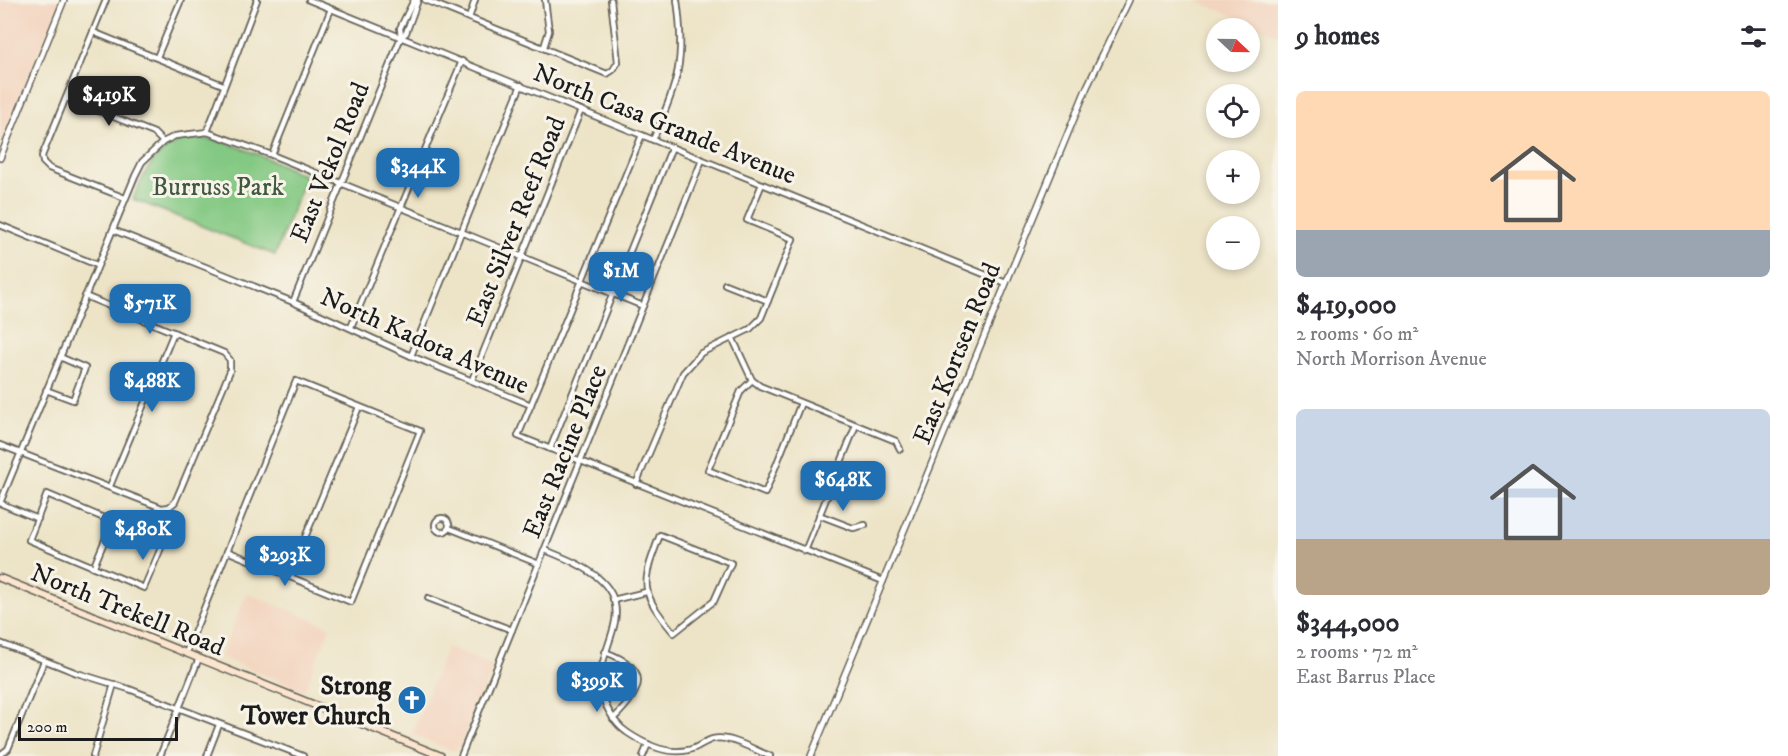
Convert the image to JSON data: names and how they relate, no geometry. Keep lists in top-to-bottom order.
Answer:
{
  "streets": {
    "main road": ["North Trekell Road"],
    "street": [
      "North Casa Grande Avenue",
      "East Vekol Road",
      "East Silver Reef Road",
      "North Kadota Avenue",
      "East Kortsen Road",
      "East Racine Place"
    ]
  },
  "crossings": [
    ["North Casa Grande Avenue", "East Vekol Road"],
    ["North Casa Grande Avenue", "East Silver Reef Road"],
    ["North Casa Grande Avenue", "East Kortsen Road"],
    ["North Casa Grande Avenue", "East Racine Place"],
    ["East Vekol Road", "North Kadota Avenue"],
    ["East Silver Reef Road", "North Kadota Avenue"],
    ["North Kadota Avenue", "East Kortsen Road"],
    ["North Kadota Avenue", "East Racine Place"]
  ],
  "parks": ["Burruss Park"],
  "places": {
    "church": ["Strong Tower Church"]
  },
  "scale_bar": "200 m",
  "north": "right",
  "page": {
    "heading": "9 homes",
    "map_buttons": ["+", "−"],
    "list": [
      {
        "name": "$419,000",
        "note": "2 rooms · 60 m² · North Morrison Avenue"
      },
      {
        "name": "$344,000",
        "note": "2 rooms · 72 m² · East Barrus Place"
      }
    ],
    "price": [
      "$419K",
      "$344K",
      "$1M",
      "$571K",
      "$488K",
      "$648K",
      "$480K",
      "$293K",
      "$399K"
    ],
    "scale": "200 m"
  }
}
